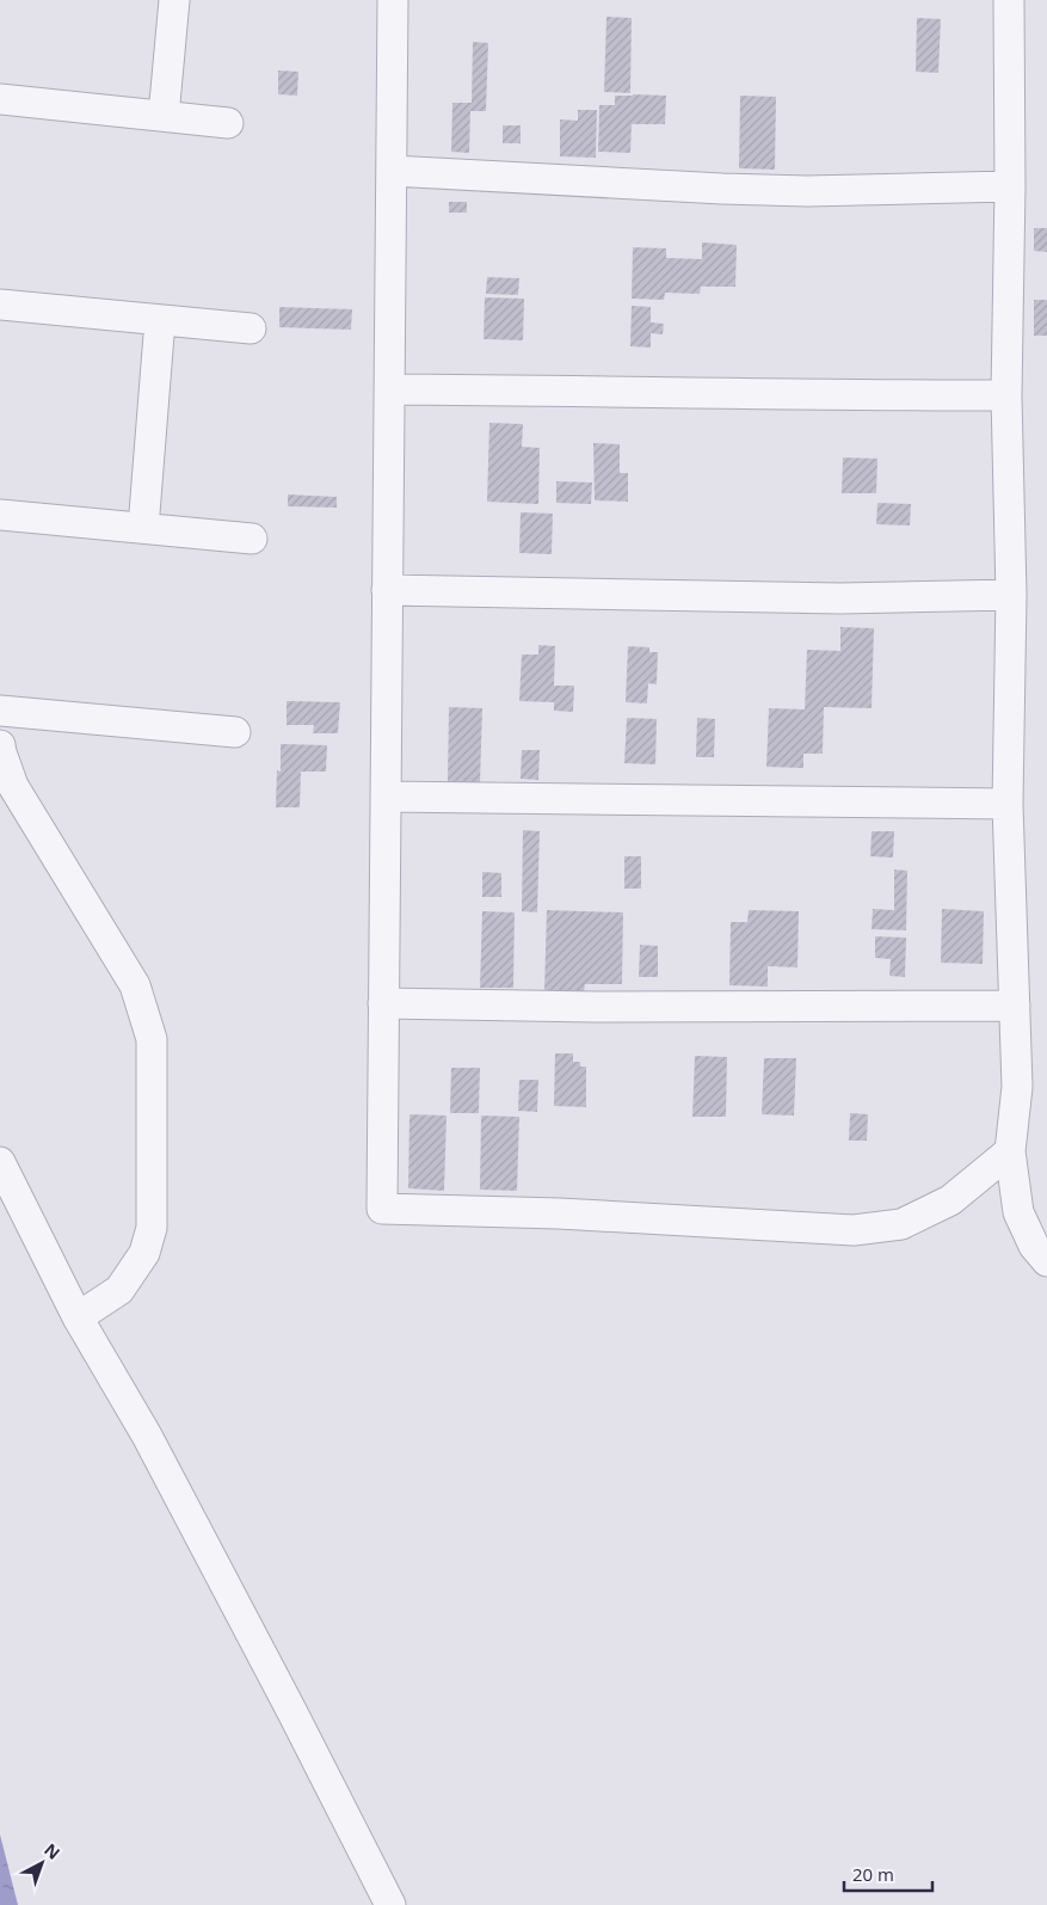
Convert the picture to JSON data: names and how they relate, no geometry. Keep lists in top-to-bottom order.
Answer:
{
  "scale_bar": "20 m",
  "north": "top right"
}
